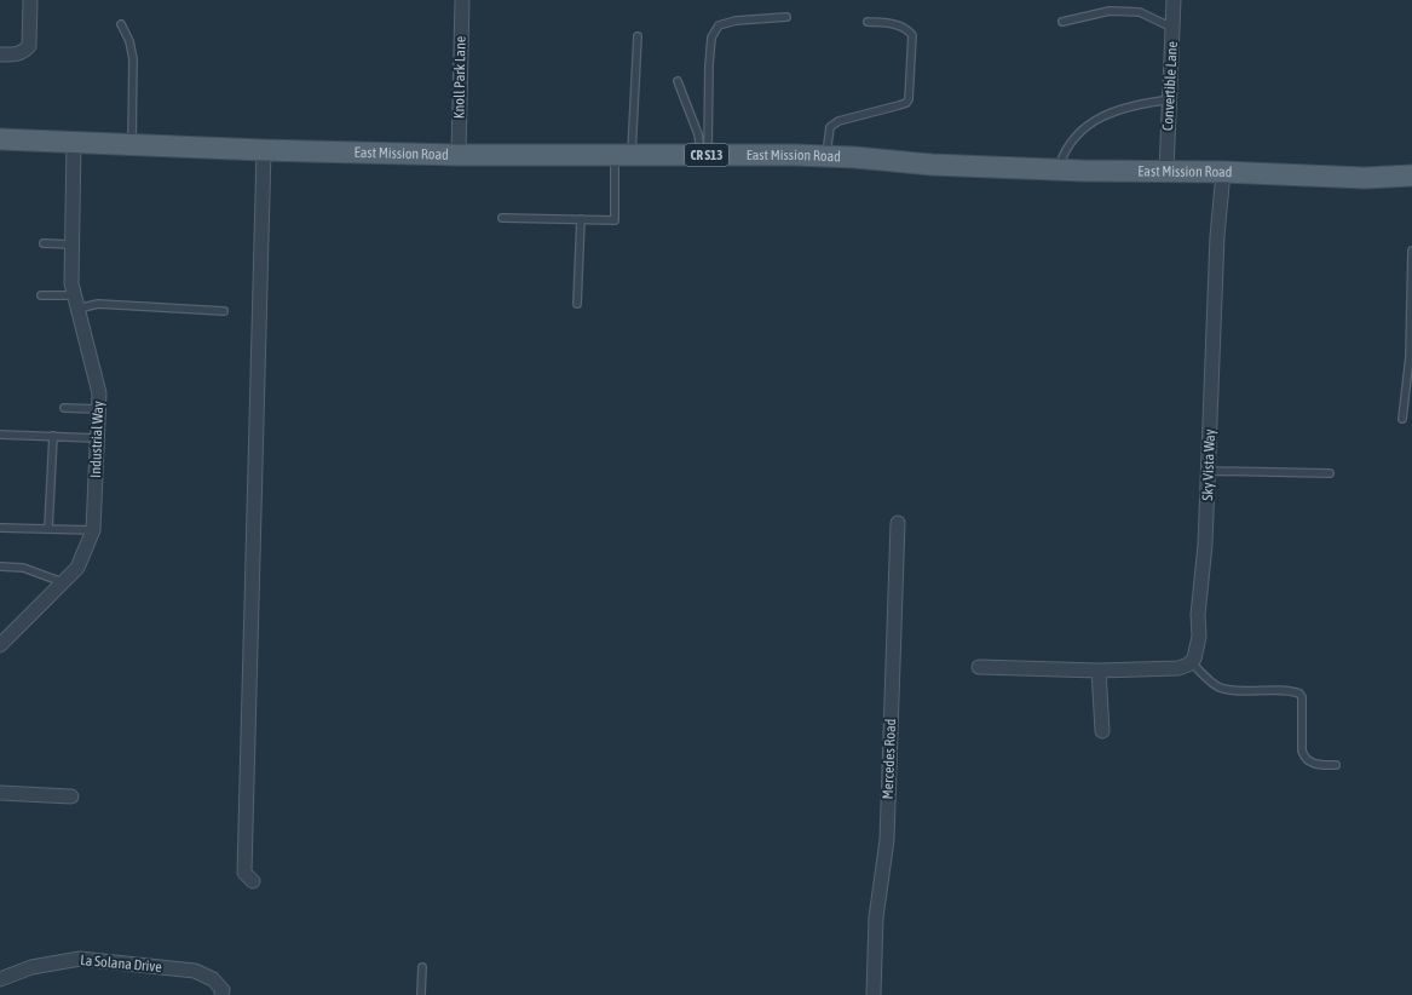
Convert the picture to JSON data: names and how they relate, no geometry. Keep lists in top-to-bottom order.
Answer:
{
  "streets": {
    "main road": ["East Mission Road", "CR S13"],
    "street": [
      "Knoll Park Lane",
      "Convertible Lane",
      "Industrial Way",
      "Sky Vista Way",
      "Mercedes Road",
      "La Solana Drive"
    ]
  },
  "crossings": [
    ["Knoll Park Lane", "East Mission Road"],
    ["Convertible Lane", "East Mission Road"],
    ["East Mission Road", "Industrial Way"],
    ["East Mission Road", "Sky Vista Way"]
  ]
}
